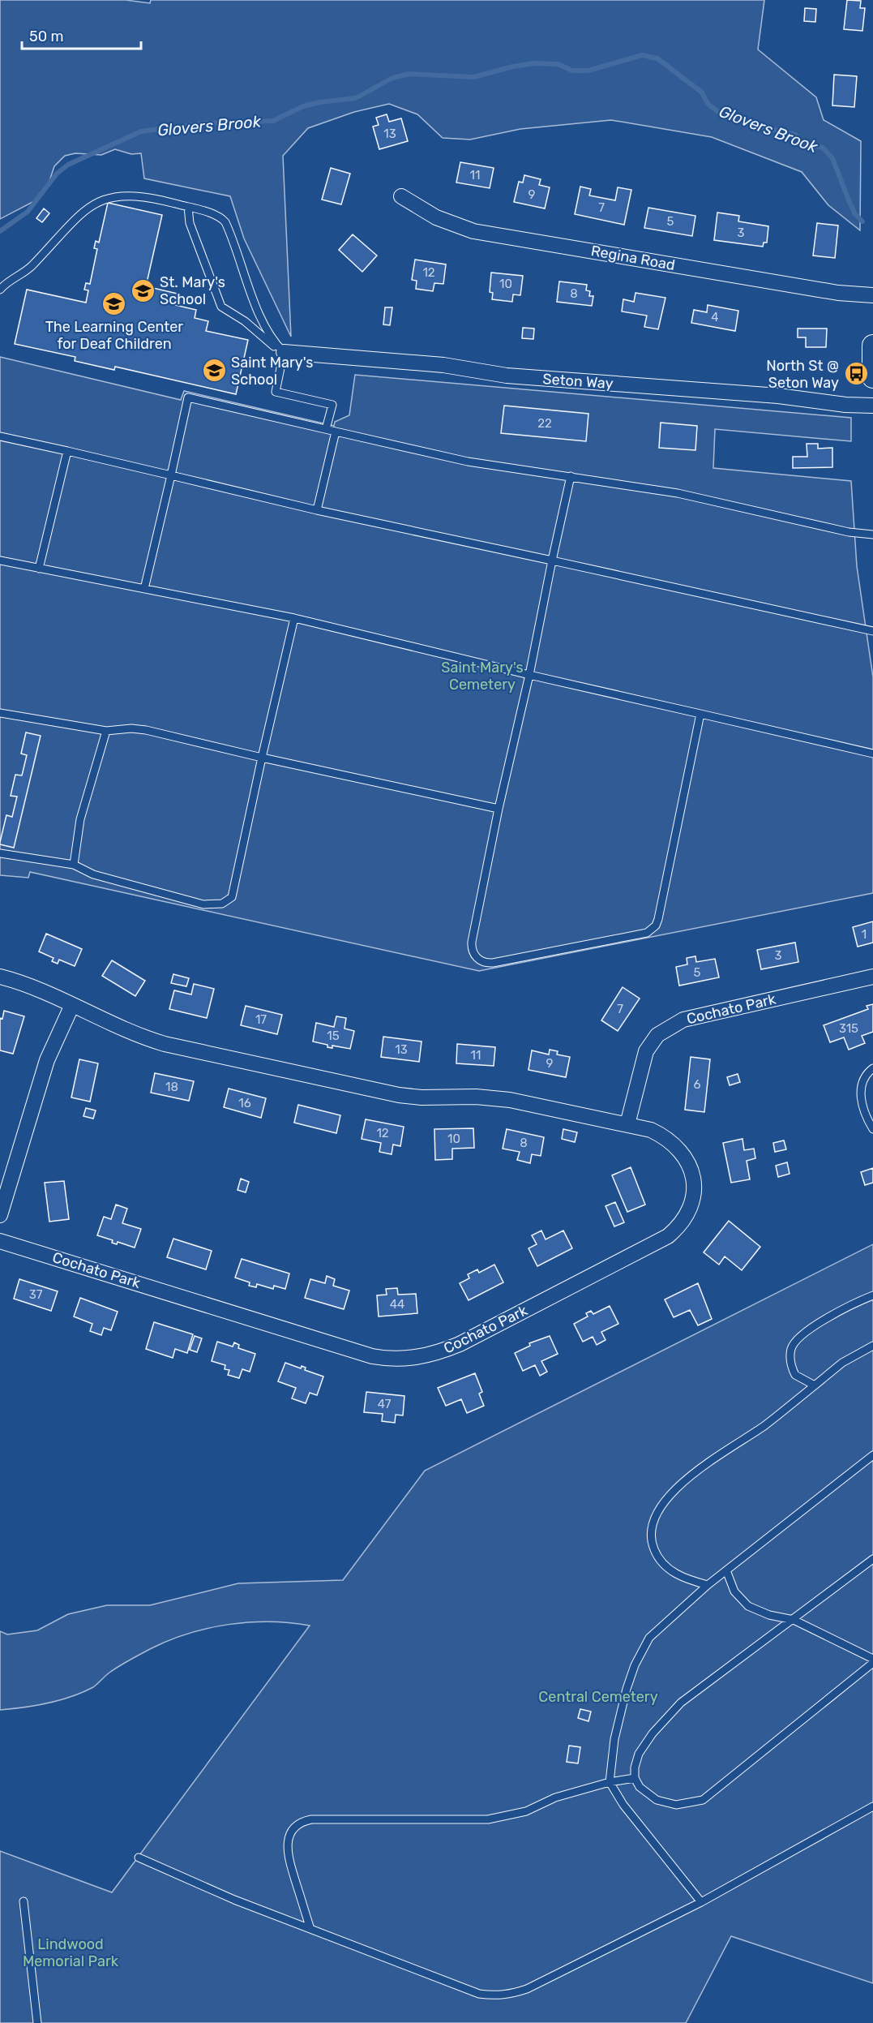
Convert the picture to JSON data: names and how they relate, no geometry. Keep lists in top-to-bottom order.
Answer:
{
  "streets": {
    "street": ["Regina Road", "Seton Way", "Cochato Park"]
  },
  "water": ["Glovers Brook"],
  "parks": ["Saint Mary's Cemetery", "Central Cemetery", "Lindwood Memorial Park"],
  "places": {
    "school or university": ["St. Mary's School", "The Learning Center for Deaf Children", "Saint Mary's School"],
    "bus stop": ["North St @ Seton Way"]
  },
  "house_numbers": [
    "13",
    "11",
    "9",
    "7",
    "5",
    "3",
    "12",
    "10",
    "8",
    "4",
    "22",
    "1",
    "3",
    "5",
    "7",
    "17",
    "315",
    "15",
    "13",
    "11",
    "9",
    "6",
    "18",
    "16",
    "12",
    "10",
    "8",
    "37",
    "44",
    "47"
  ],
  "scale_bar": "50 m"
}
